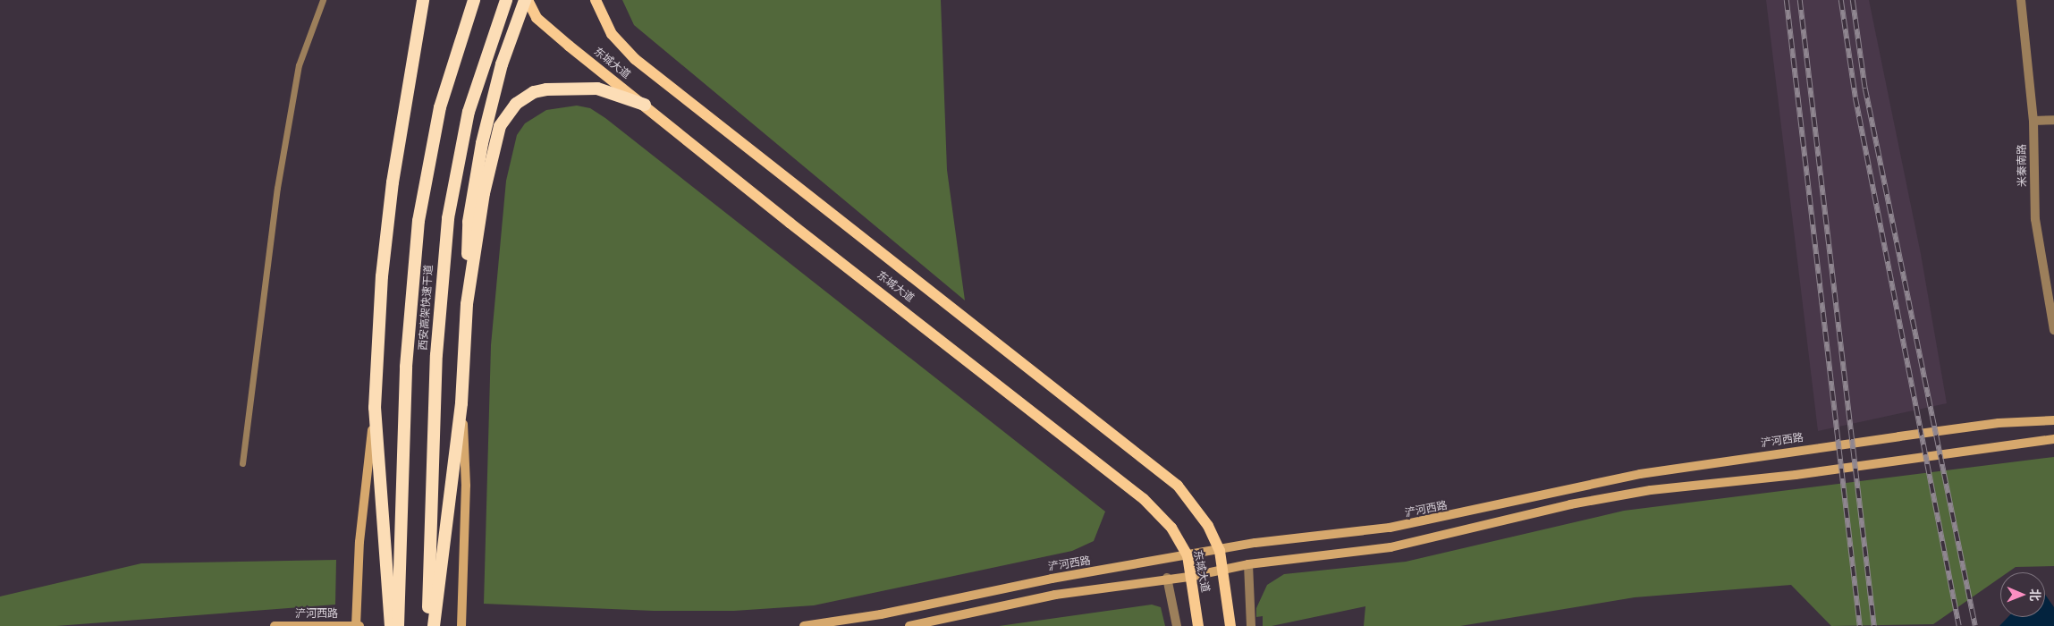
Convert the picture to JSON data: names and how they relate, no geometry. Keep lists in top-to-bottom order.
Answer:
{
  "streets": {
    "highway": ["西安高架快速干道"],
    "main road": ["东城大道", "浐河西路"],
    "street": ["米秦南路"]
  },
  "crossings": [
    ["东城大道", "浐河西路"]
  ],
  "north": "right"
}
